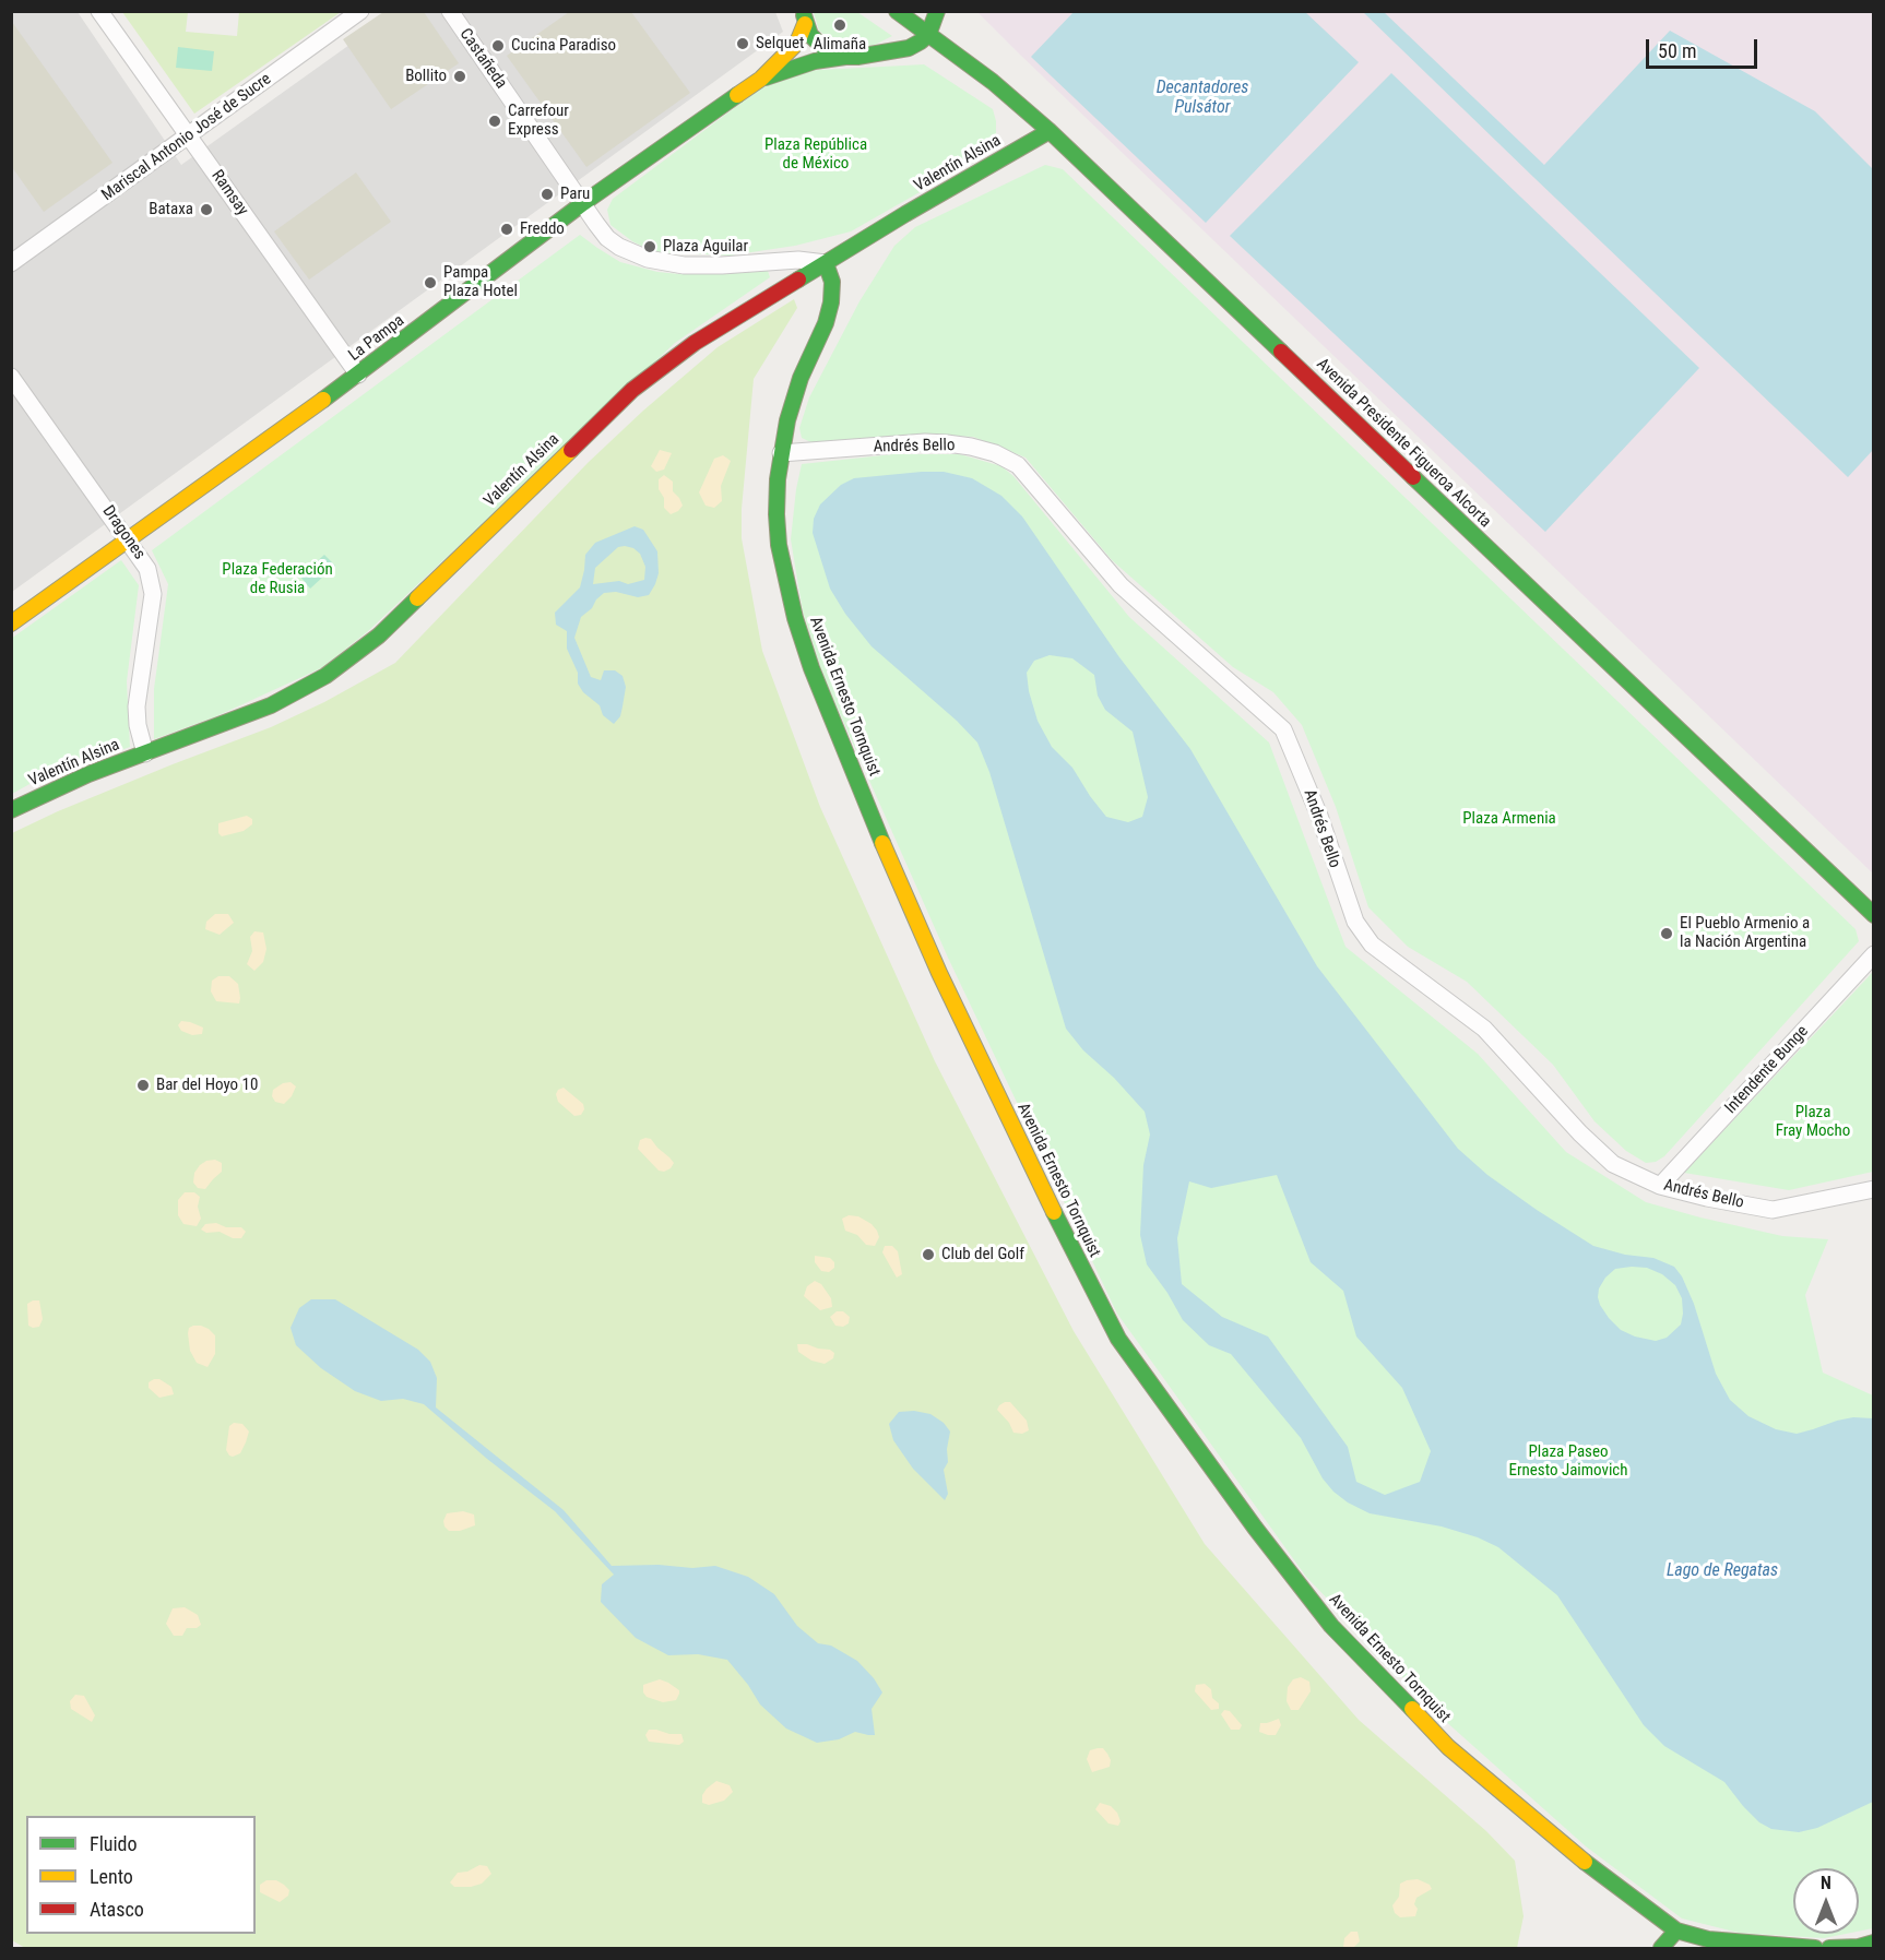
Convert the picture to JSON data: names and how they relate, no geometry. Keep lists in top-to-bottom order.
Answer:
{
  "streets": {
    "street": [
      "Castañeda",
      "Mariscal Antonio José de Sucre",
      "Valentín Alsina",
      "Ramsay",
      "La Pampa",
      "Avenida Presidente Figueroa Alcorta",
      "Andrés Bello",
      "Dragones",
      "Avenida Ernesto Tornquist",
      "Intendente Bunge"
    ]
  },
  "crossings": [
    ["Castañeda", "Valentín Alsina"],
    ["Castañeda", "La Pampa"],
    ["Castañeda", "Avenida Ernesto Tornquist"],
    ["Mariscal Antonio José de Sucre", "Ramsay"],
    ["Valentín Alsina", "Avenida Presidente Figueroa Alcorta"],
    ["Valentín Alsina", "Dragones"],
    ["Valentín Alsina", "Avenida Ernesto Tornquist"],
    ["Ramsay", "La Pampa"],
    ["La Pampa", "Avenida Presidente Figueroa Alcorta"],
    ["La Pampa", "Dragones"],
    ["Andrés Bello", "Avenida Ernesto Tornquist"],
    ["Andrés Bello", "Intendente Bunge"]
  ],
  "water": ["Decantadores Pulsátor", "Lago de Regatas"],
  "parks": [
    "Plaza República de México",
    "Plaza Federación de Rusia",
    "Plaza Armenia",
    "Plaza Fray Mocho",
    "Plaza Paseo Ernesto Jaimovich"
  ],
  "places": [
    "Alimaña",
    "Selquet",
    "Cucina Paradiso",
    "Bollito",
    "Carrefour Express",
    "Paru",
    "Bataxa",
    "Freddo",
    "Plaza Aguilar",
    "Pampa Plaza Hotel",
    "El Pueblo Armenio a la Nación Argentina",
    "Bar del Hoyo 10",
    "Club del Golf"
  ],
  "legend": ["Fluido", "Lento", "Atasco"],
  "scale_bar": "50 m",
  "north": "top"
}
